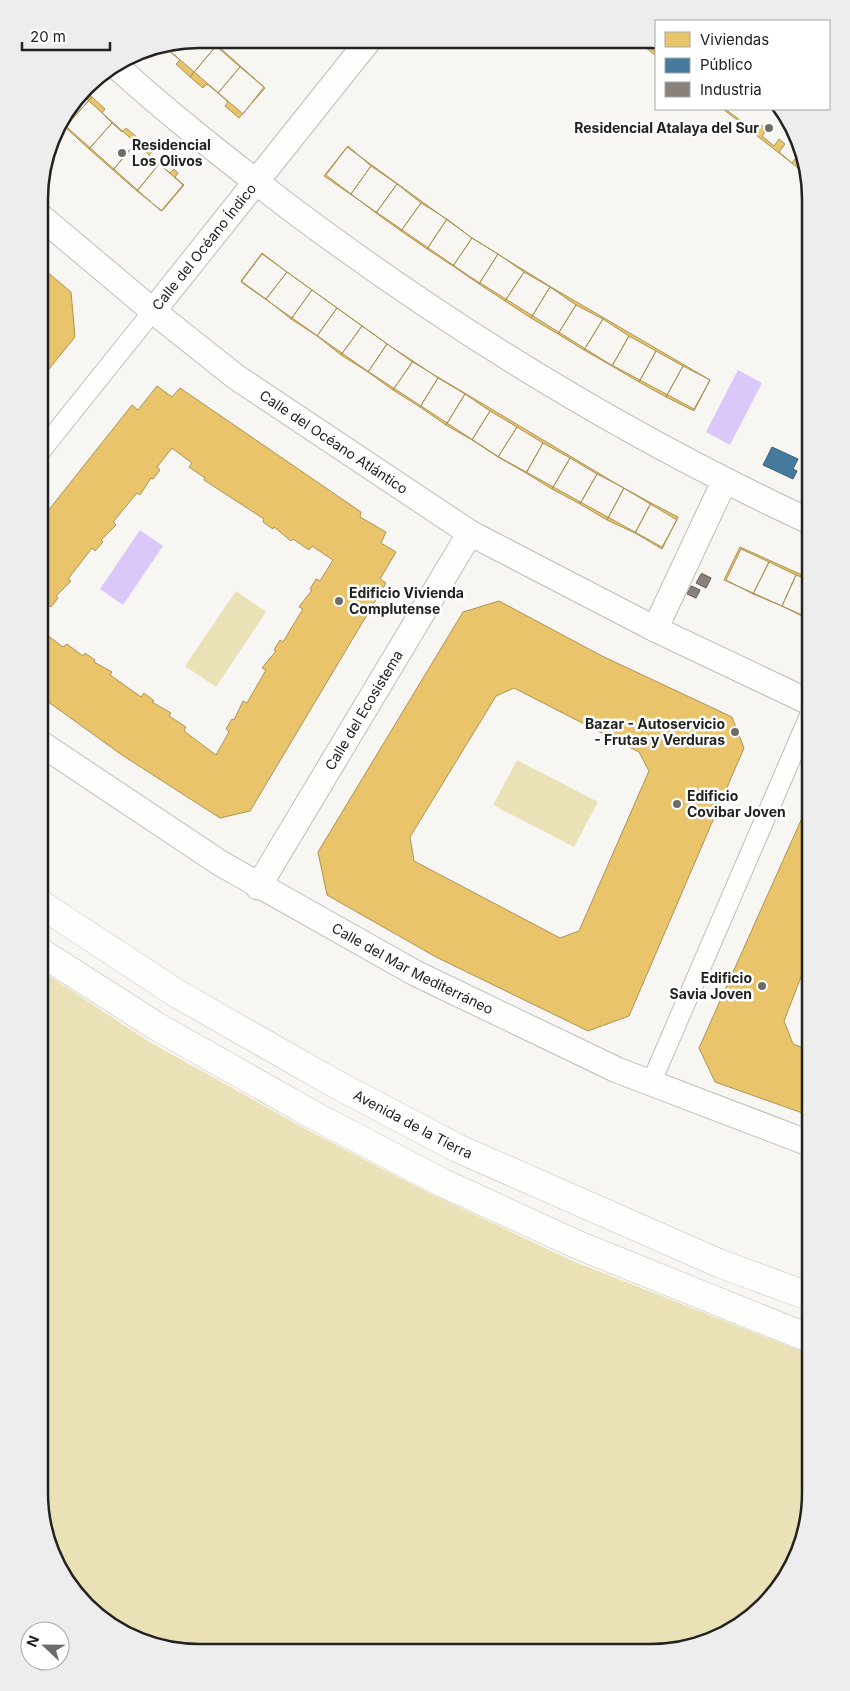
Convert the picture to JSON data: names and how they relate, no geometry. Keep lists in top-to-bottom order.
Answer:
{
  "streets": {
    "street": [
      "Calle del Océano Índico",
      "Calle del Océano Atlántico",
      "Calle del Ecosistema",
      "Calle del Mar Mediterráneo",
      "Avenida de la Tierra"
    ]
  },
  "crossings": [
    ["Calle del Océano Índico", "Calle del Océano Atlántico"],
    ["Calle del Océano Atlántico", "Calle del Ecosistema"],
    ["Calle del Ecosistema", "Calle del Mar Mediterráneo"]
  ],
  "places": [
    "Residencial Atalaya del Sur",
    "Residencial Los Olivos",
    "Edificio Vivienda Complutense",
    "Bazar - Autoservicio - Frutas y Verduras",
    "Edificio Covibar Joven",
    "Edificio Savia Joven"
  ],
  "legend": ["Viviendas", "Público", "Industria"],
  "scale_bar": "20 m",
  "north": "left"
}
